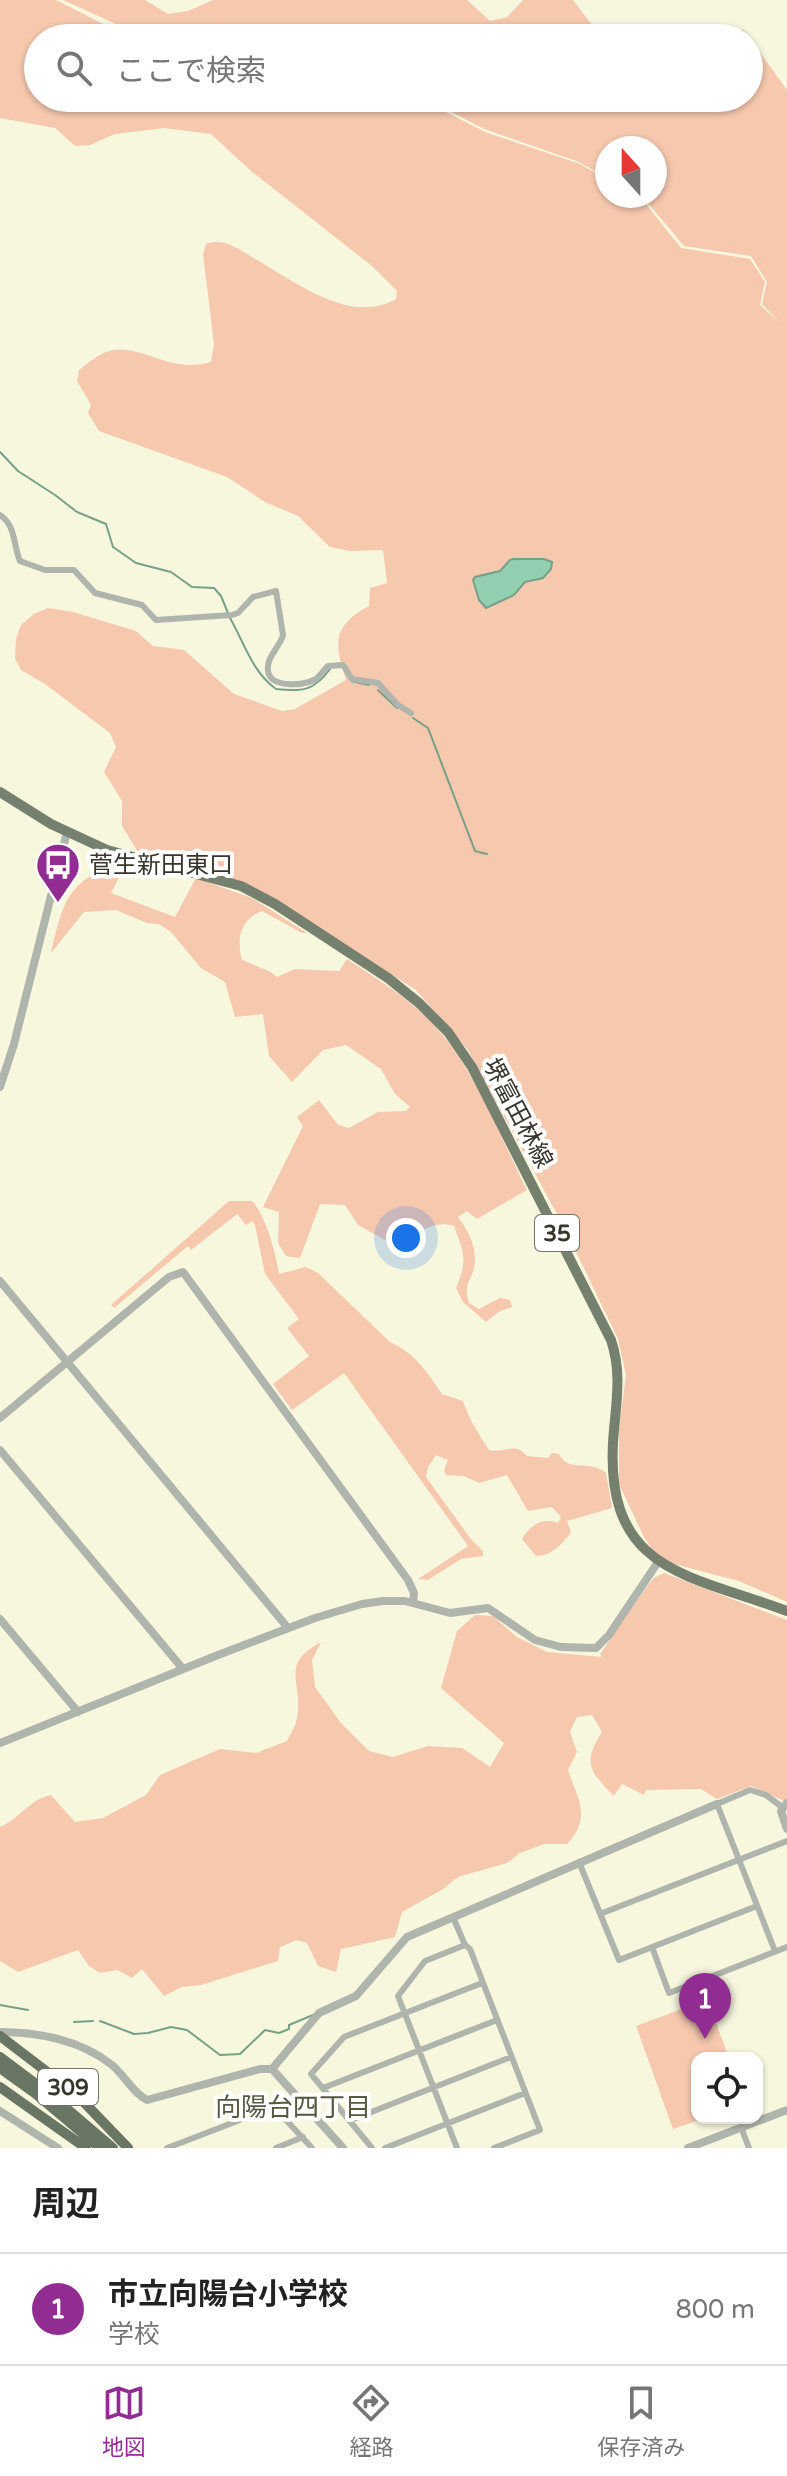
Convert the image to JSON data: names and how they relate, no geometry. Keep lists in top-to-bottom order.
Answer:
{
  "streets": {
    "highway": ["309"],
    "main road": ["堺富田林線", "35"]
  },
  "districts": ["向陽台四丁目"],
  "places": {
    "bus stop": ["菅生新田東口"]
  },
  "north": "top",
  "page": {
    "search": "ここで検索",
    "pins": "1",
    "heading": "周辺",
    "list": [
      {
        "mark": "1",
        "name": "市立向陽台小学校",
        "note": "学校",
        "value": "800 m"
      }
    ],
    "nav": ["地図", "経路", "保存済み"]
  }
}
